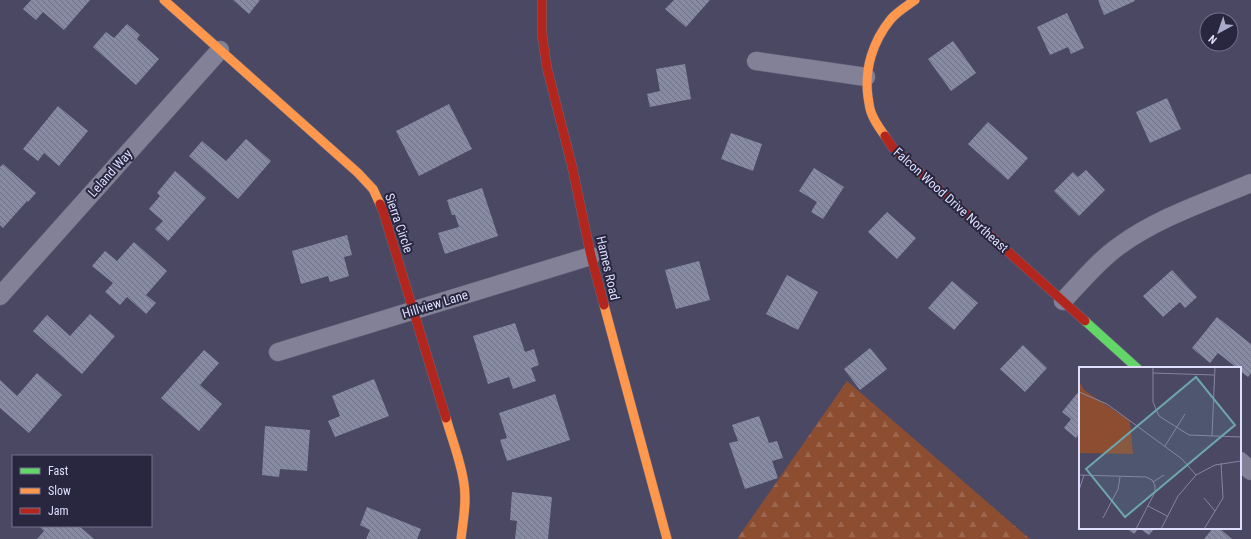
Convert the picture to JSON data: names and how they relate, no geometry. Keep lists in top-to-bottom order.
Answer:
{
  "streets": {
    "street": [
      "Leland Way",
      "Falcon Wood Drive Northeast",
      "Sierra Circle",
      "Hames Road",
      "Hillview Lane"
    ]
  },
  "crossings": [
    ["Leland Way", "Sierra Circle"],
    ["Sierra Circle", "Hillview Lane"],
    ["Hames Road", "Hillview Lane"]
  ],
  "legend": ["Fast", "Slow", "Jam"],
  "north": "bottom left"
}
